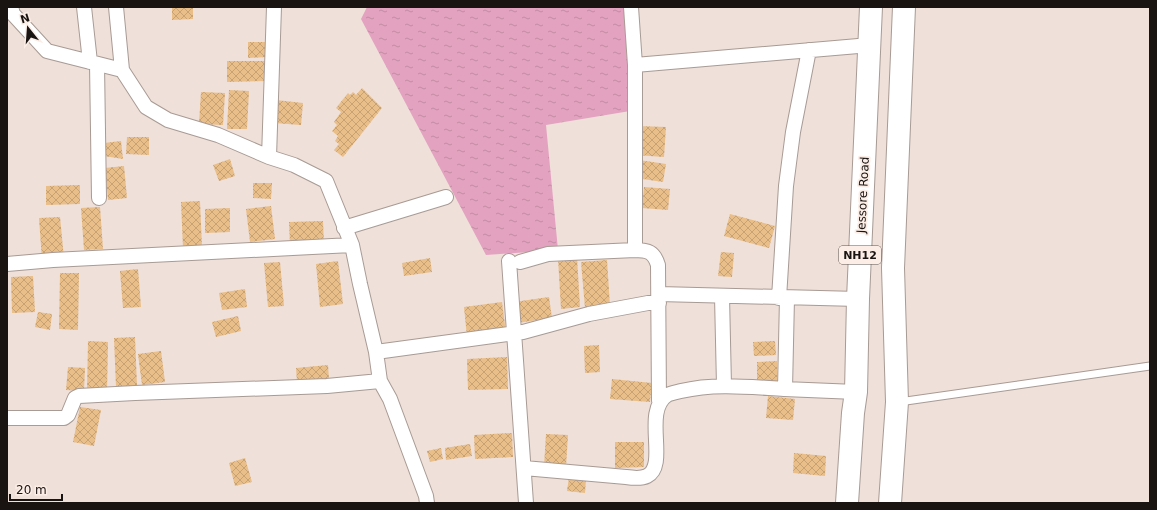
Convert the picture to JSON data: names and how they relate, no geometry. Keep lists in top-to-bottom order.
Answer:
{
  "streets": {
    "highway": ["Jessore Road", "NH12"]
  },
  "scale_bar": "20 m",
  "north": "top"
}
